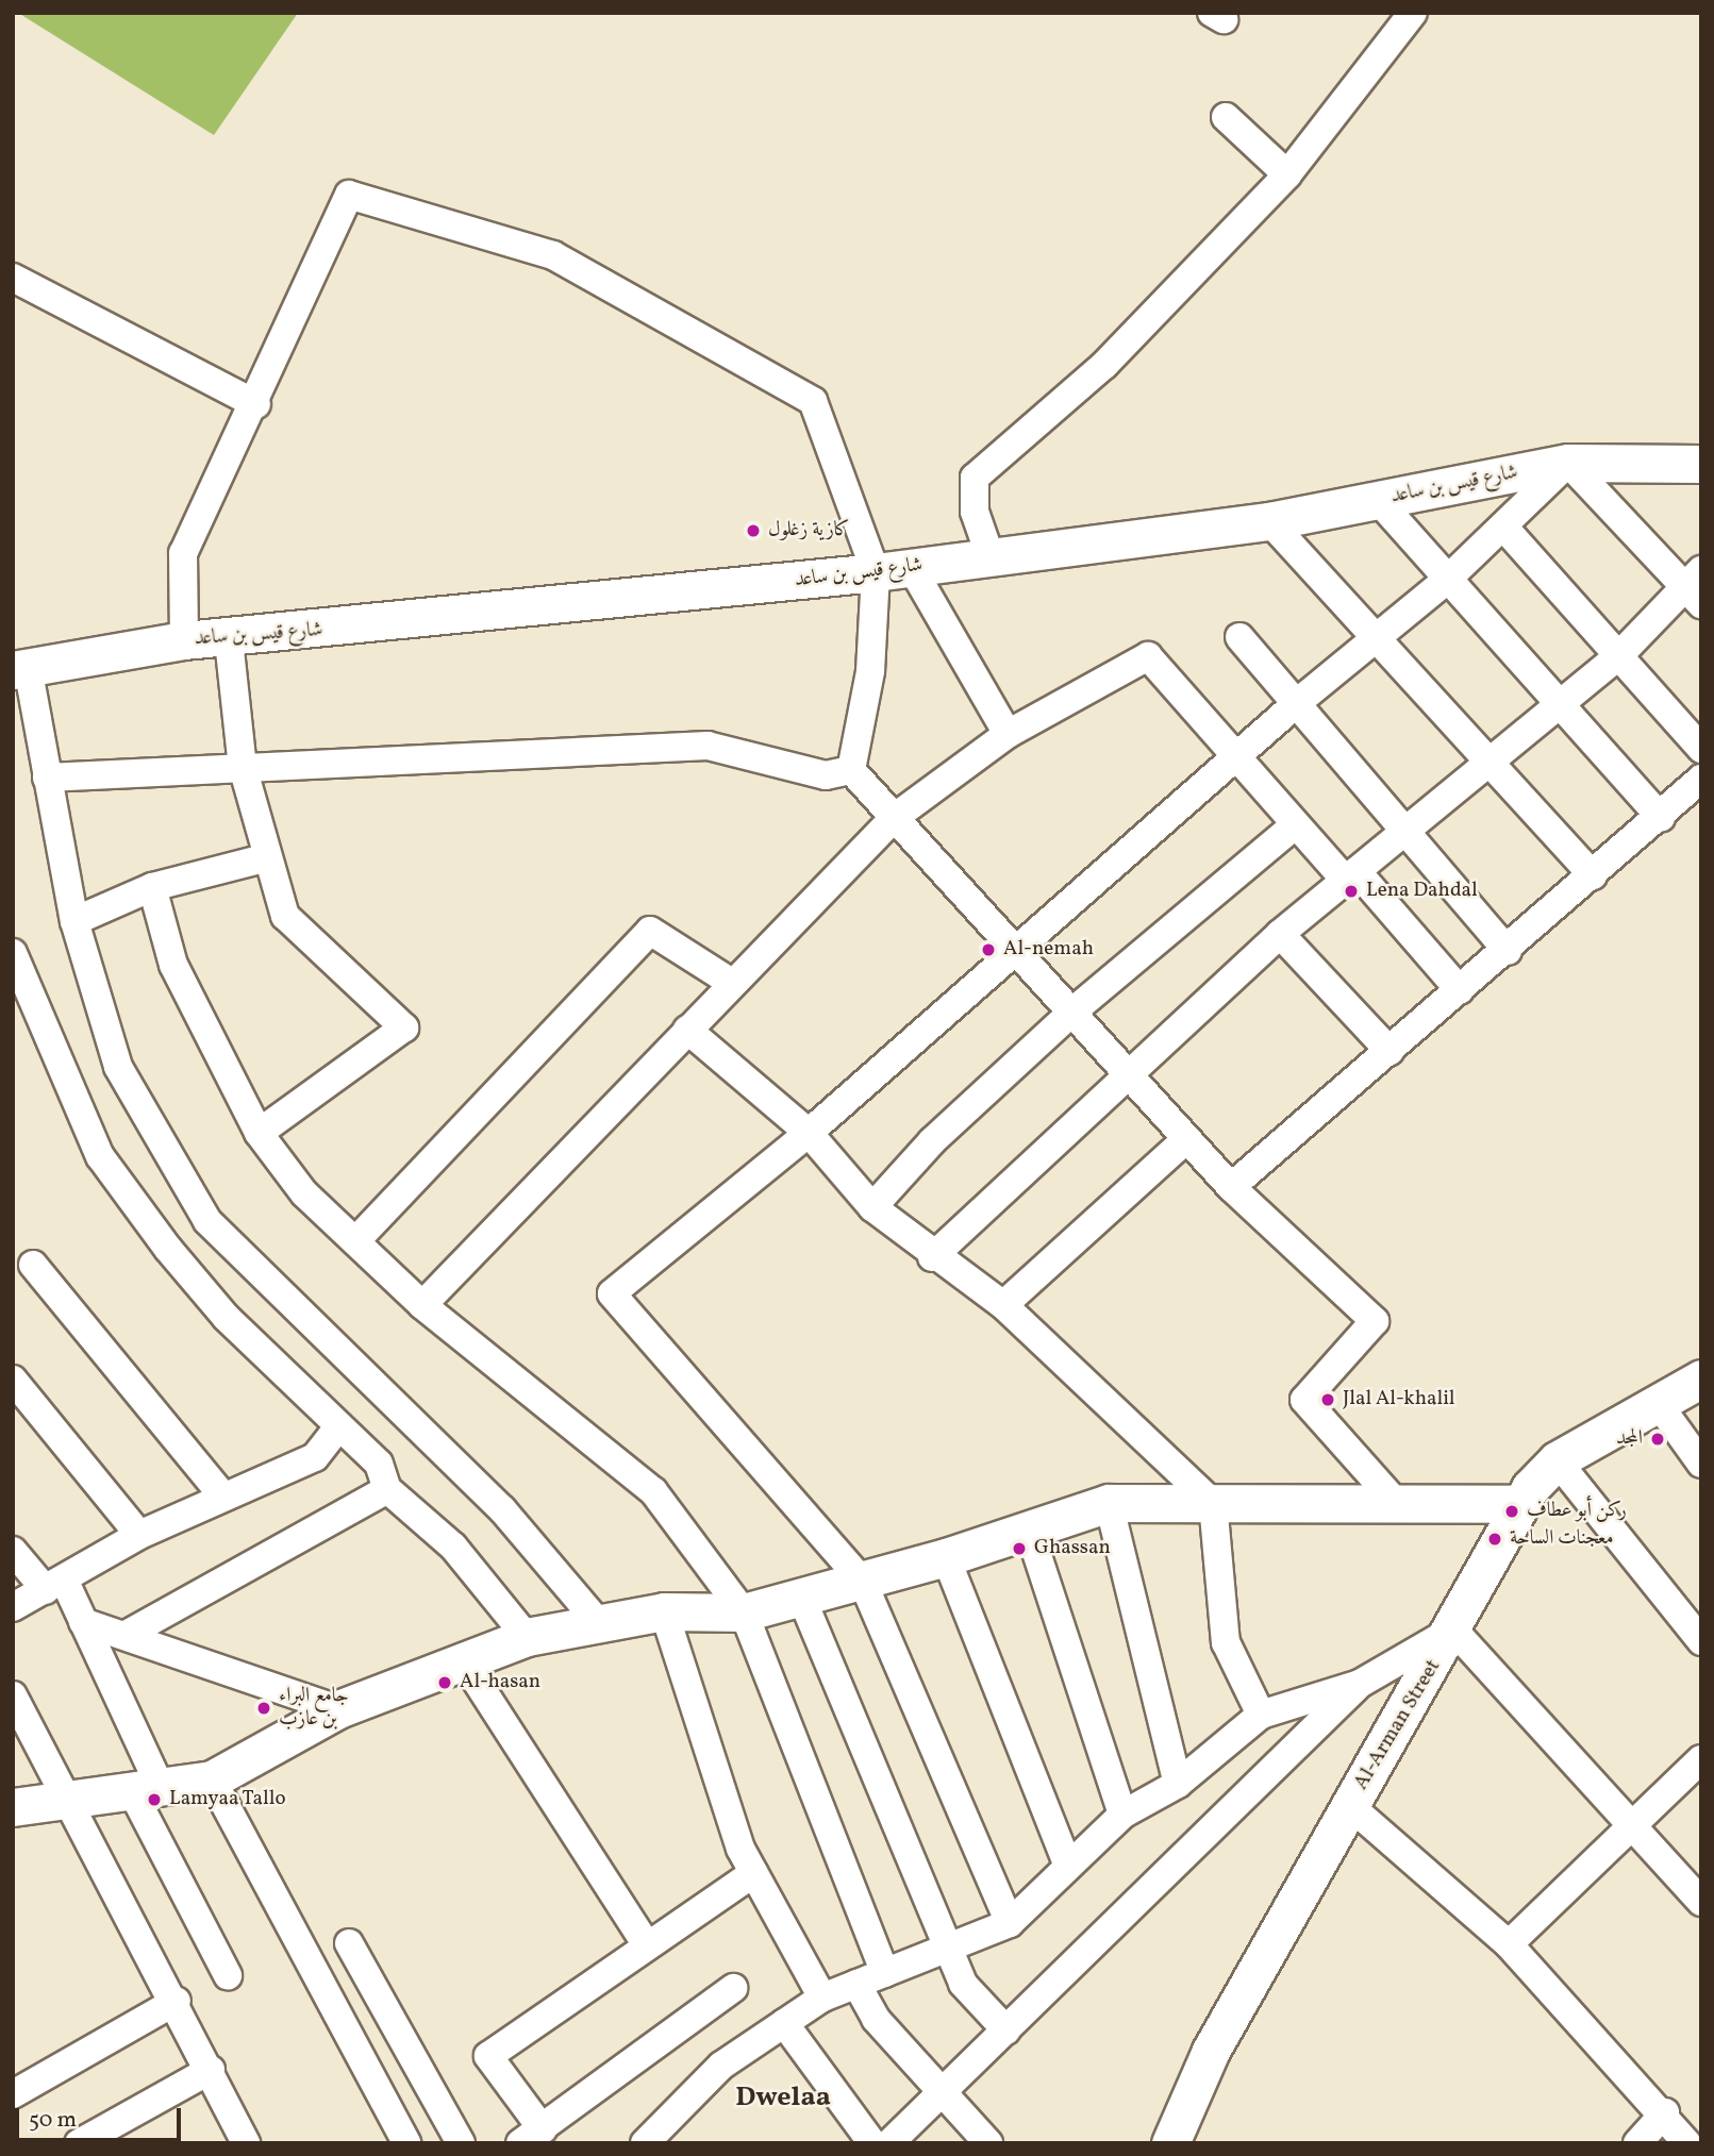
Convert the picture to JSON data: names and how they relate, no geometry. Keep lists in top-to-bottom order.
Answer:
{
  "streets": {
    "main road": ["شارع قيس بن ساعد", "Al-Arman Street"]
  },
  "districts": ["Dwelaa"],
  "places": [
    "كازية زغلول",
    "Lena Dahdal",
    "Al-nemah",
    "Jlal Al-khalil",
    "المجد",
    "ركن أبو عطاف",
    "معجنات الساحة",
    "Ghassan",
    "Al-hasan",
    "جامع البراء بن عازب",
    "Lamyaa Tallo"
  ],
  "scale_bar": "50 m"
}
